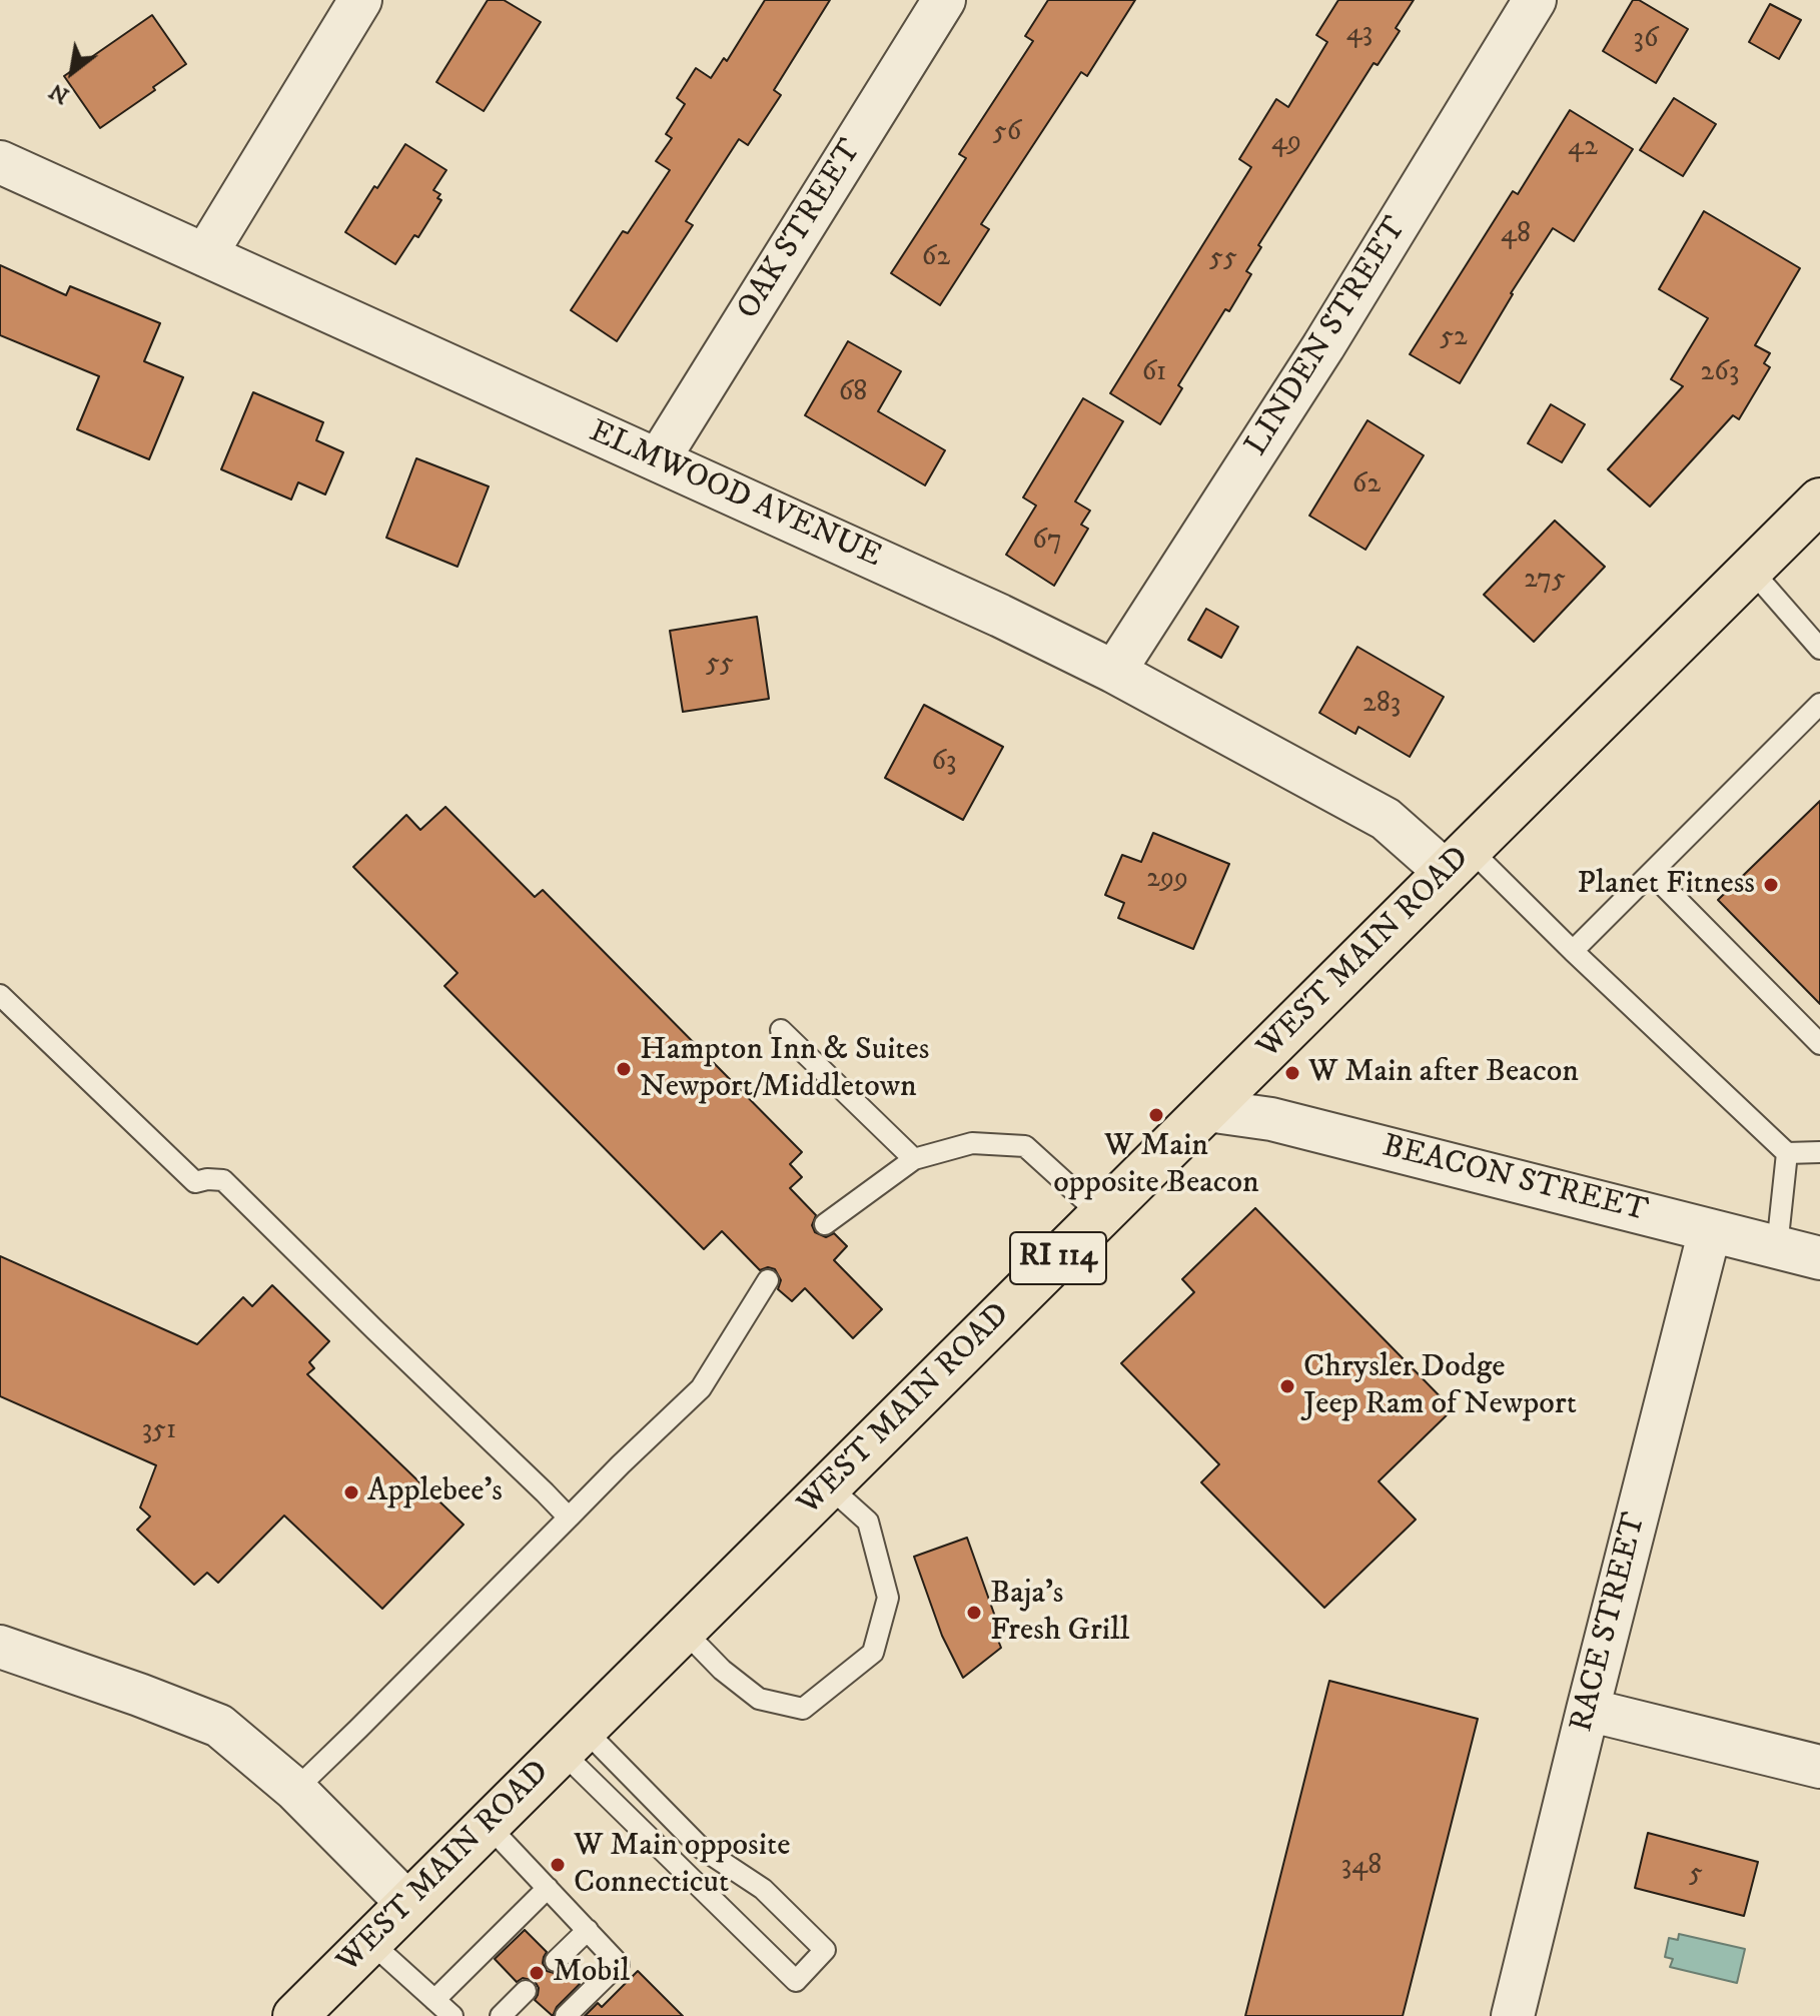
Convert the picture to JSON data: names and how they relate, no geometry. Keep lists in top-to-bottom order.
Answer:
{
  "streets": {
    "main road": ["WEST MAIN ROAD", "RI 114"],
    "street": [
      "OAK STREET",
      "LINDEN STREET",
      "ELMWOOD AVENUE",
      "BEACON STREET",
      "RACE STREET"
    ]
  },
  "crossings": [
    ["OAK STREET", "ELMWOOD AVENUE"],
    ["LINDEN STREET", "ELMWOOD AVENUE"],
    ["ELMWOOD AVENUE", "WEST MAIN ROAD"],
    ["WEST MAIN ROAD", "BEACON STREET"],
    ["BEACON STREET", "RACE STREET"]
  ],
  "places": [
    "Planet Fitness",
    "Hampton Inn & Suites Newport/Middletown",
    "W Main after Beacon",
    "W Main opposite Beacon",
    "Chrysler Dodge Jeep Ram of Newport",
    "Applebee's",
    "Baja's Fresh Grill",
    "W Main opposite Connecticut",
    "Mobil"
  ],
  "house_numbers": [
    "43",
    "36",
    "56",
    "49",
    "42",
    "48",
    "62",
    "55",
    "52",
    "61",
    "263",
    "68",
    "62",
    "67",
    "275",
    "55",
    "283",
    "63",
    "299",
    "351",
    "348",
    "5"
  ],
  "north": "bottom left"
}
